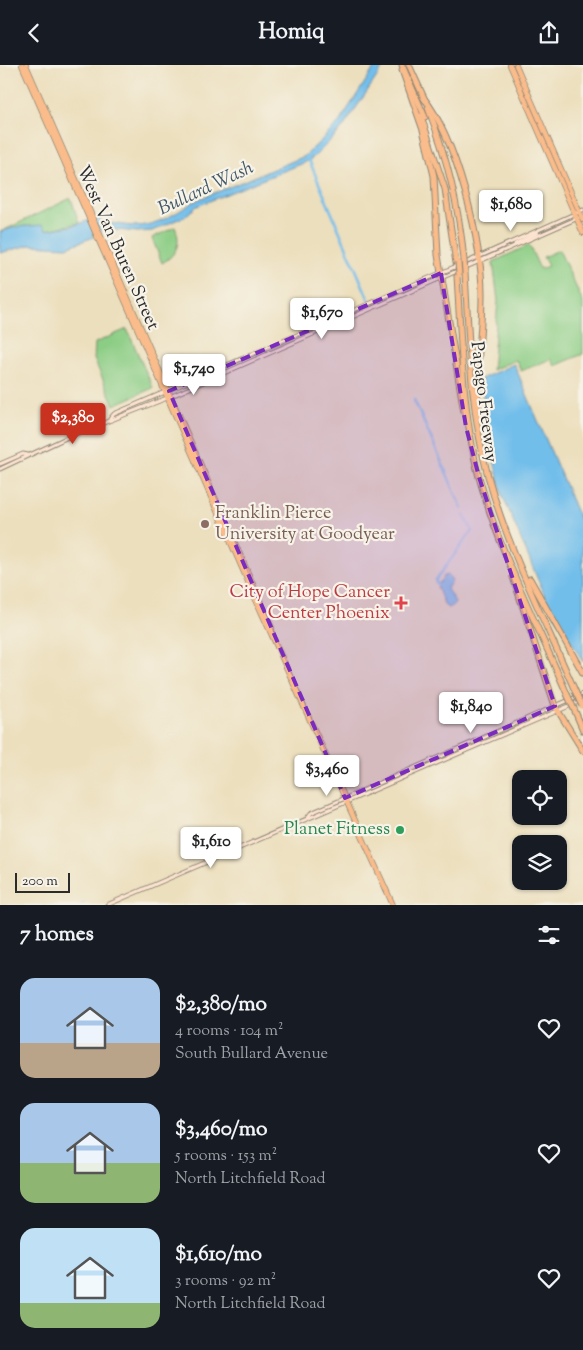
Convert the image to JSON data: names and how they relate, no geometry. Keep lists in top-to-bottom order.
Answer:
{
  "streets": {
    "highway": ["Papago Freeway"],
    "main road": ["West Van Buren Street"]
  },
  "water": ["Bullard Wash"],
  "places": {
    "other": ["Franklin Pierce University at Goodyear", "Planet Fitness"],
    "health": ["City of Hope Cancer Center Phoenix"]
  },
  "scale_bar": "200 m",
  "page": {
    "header": "Homiq",
    "price": [
      "$1,680",
      "$1,670",
      "$1,740",
      "$2,380",
      "$1,840",
      "$3,460",
      "$1,610"
    ],
    "scale": "200 m",
    "heading": "7 homes",
    "list": [
      {
        "name": "$2,380/mo",
        "note": "4 rooms · 104 m² · South Bullard Avenue"
      },
      {
        "name": "$3,460/mo",
        "note": "5 rooms · 153 m² · North Litchfield Road"
      },
      {
        "name": "$1,610/mo",
        "note": "3 rooms · 92 m² · North Litchfield Road"
      }
    ]
  }
}
